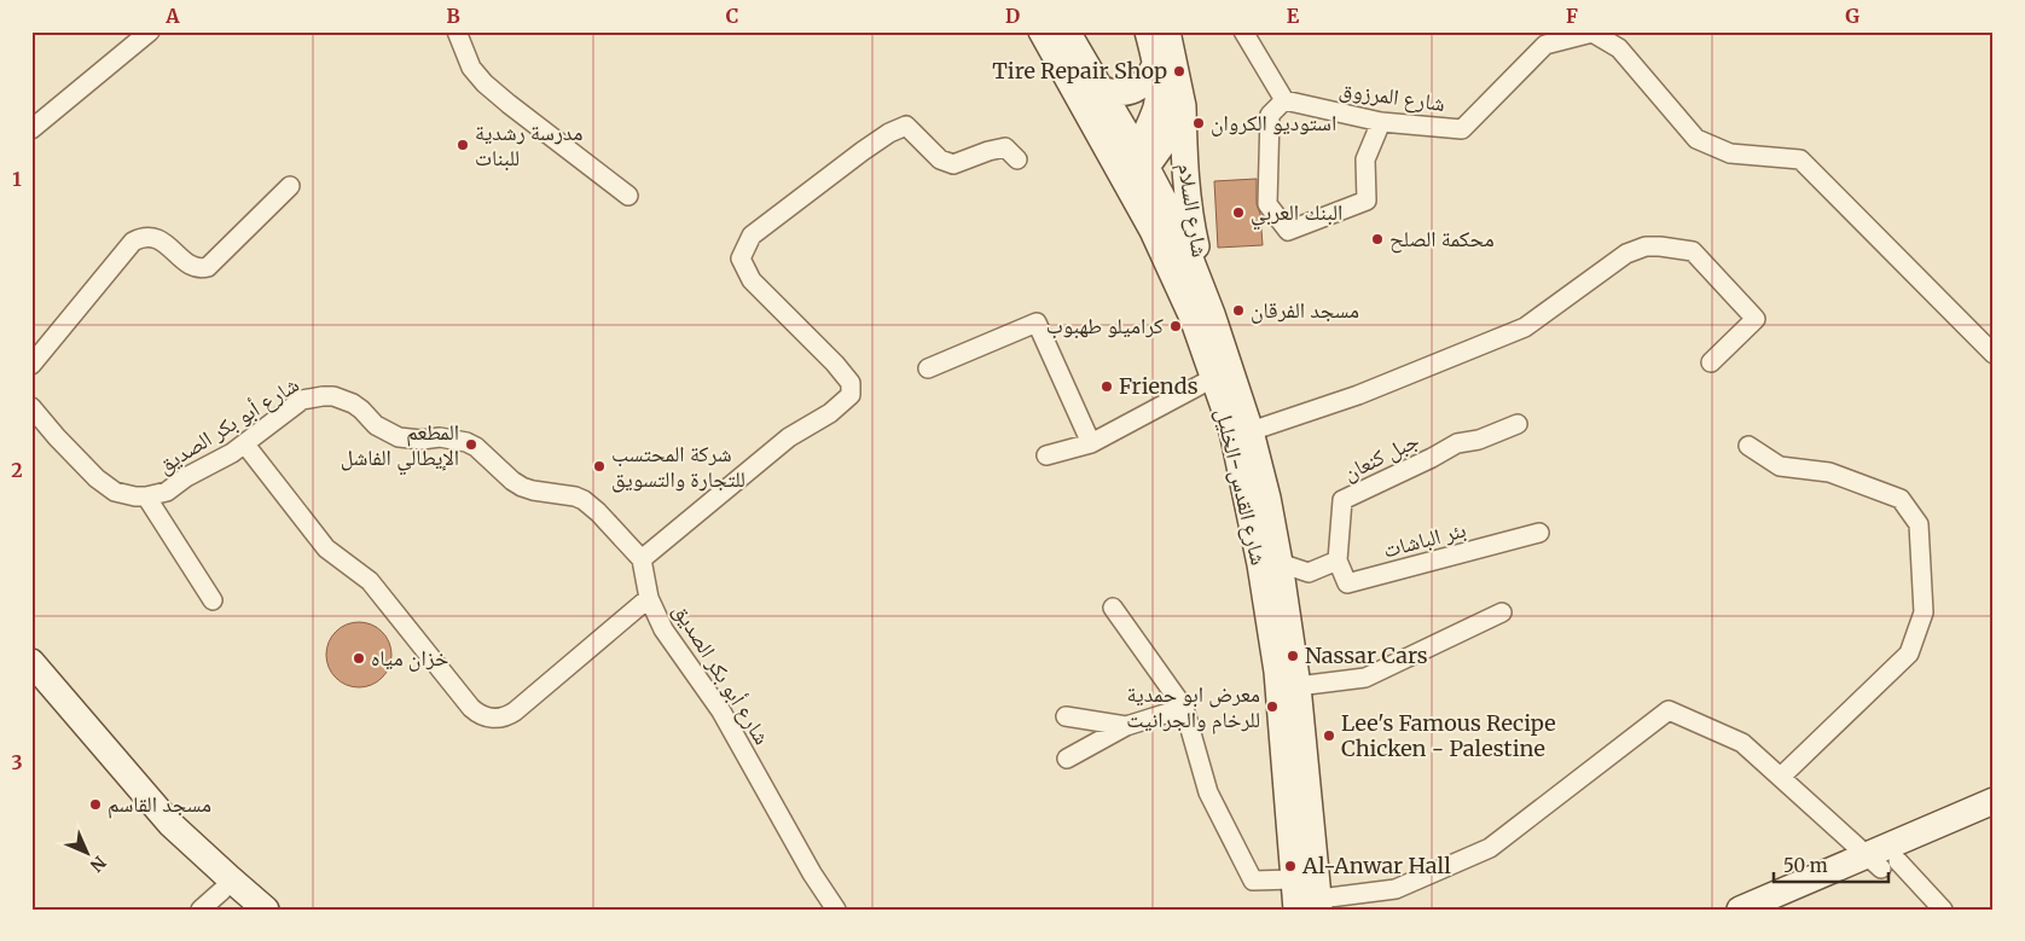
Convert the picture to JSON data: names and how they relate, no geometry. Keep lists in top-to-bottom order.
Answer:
{
  "streets": {
    "main road": ["شارع السلام", "شارع القدس-الخليل"],
    "street": [
      "شارع المرزوق",
      "شارع أبو بكر الصديق",
      "جبل كنعان",
      "بئر الباشات"
    ]
  },
  "crossings": [
    ["شارع السلام", "شارع القدس-الخليل"],
    ["جبل كنعان", "بئر الباشات"]
  ],
  "places": [
    "Tire Repair Shop",
    "استوديو الكروان",
    "مدرسة رشدية للبنات",
    "البنك العربي",
    "محكمة الصلح",
    "مسجد الفرقان",
    "كراميلو طهبوب",
    "Friends",
    "المطعم الإيطالي الفاشل",
    "شركة المحتسب للتجارة والتسويق",
    "Nassar Cars",
    "خزان مياه",
    "معرض ابو حمدية للرخام والجرانيت",
    "Lee's Famous Recipe Chicken - Palestine",
    "مسجد القاسم",
    "Al-Anwar Hall"
  ],
  "scale_bar": "50 m",
  "north": "bottom right",
  "grid": {
    "columns": [
      "A",
      "B",
      "C",
      "D",
      "E",
      "F",
      "G"
    ],
    "rows": ["1", "2", "3"]
  }
}
